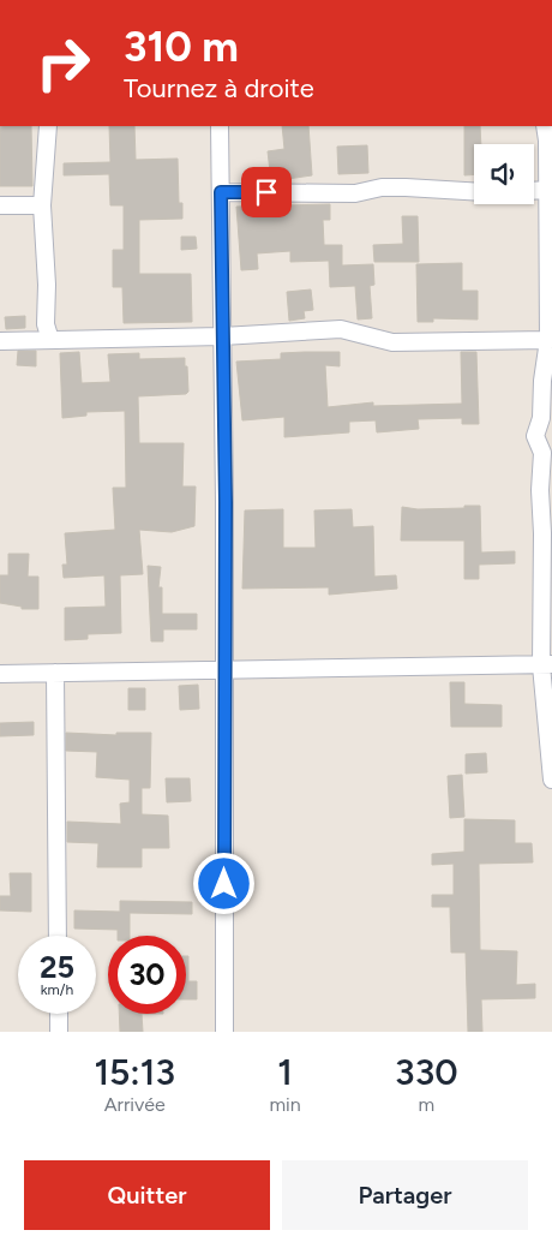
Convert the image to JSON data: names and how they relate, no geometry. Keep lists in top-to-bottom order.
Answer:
{
  "page": {
    "turn": ["310 m", "Tournez à droite"],
    "speed": "25 km/h",
    "limit": "30",
    "eta": [
      "15:13",
      "Arrivée",
      "1",
      "min",
      "330",
      "m"
    ],
    "buttons": ["Quitter", "Partager"]
  }
}
